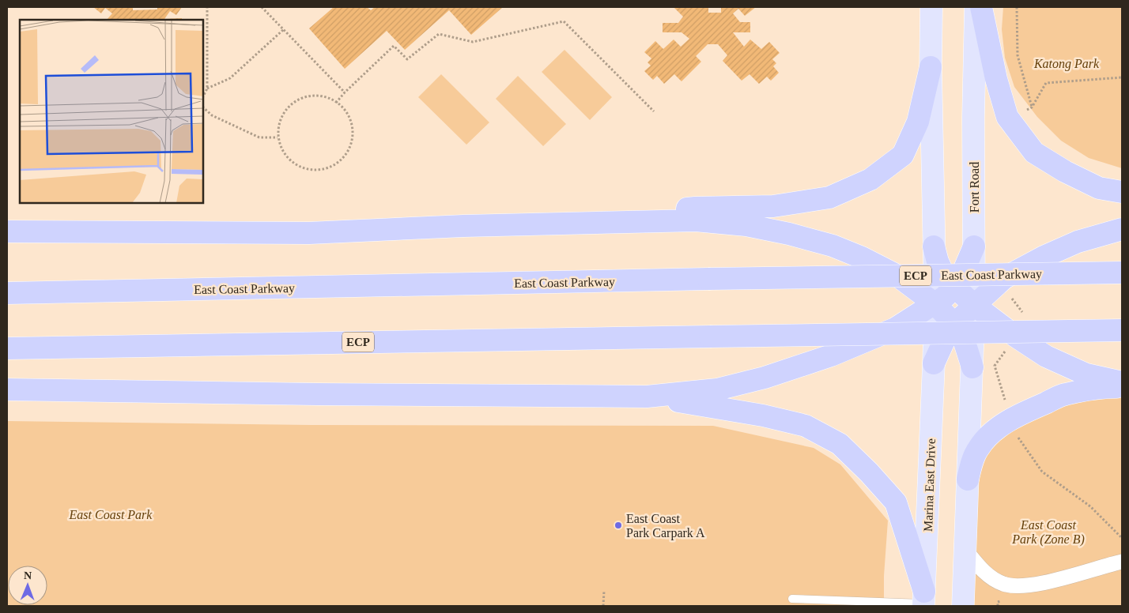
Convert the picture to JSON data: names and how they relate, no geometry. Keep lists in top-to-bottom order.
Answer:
{
  "streets": {
    "highway": ["East Coast Parkway", "ECP"],
    "main road": ["Fort Road", "Marina East Drive"]
  },
  "parks": ["Katong Park", "East Coast Park", "East Coast Park (Zone B)"],
  "places": ["East Coast Park Carpark A"],
  "north": "top"
}
